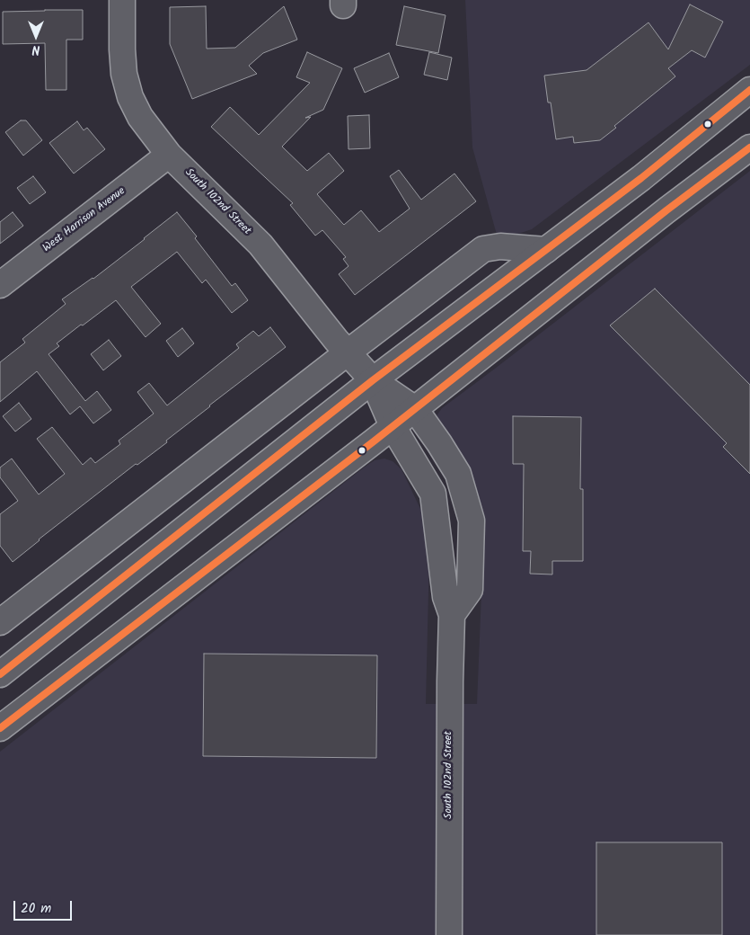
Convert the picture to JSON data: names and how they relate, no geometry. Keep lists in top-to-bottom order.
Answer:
{
  "streets": {
    "street": ["South 102nd Street", "West Harrison Avenue"]
  },
  "crossings": [
    ["South 102nd Street", "West Harrison Avenue"]
  ],
  "scale_bar": "20 m",
  "north": "bottom"
}
